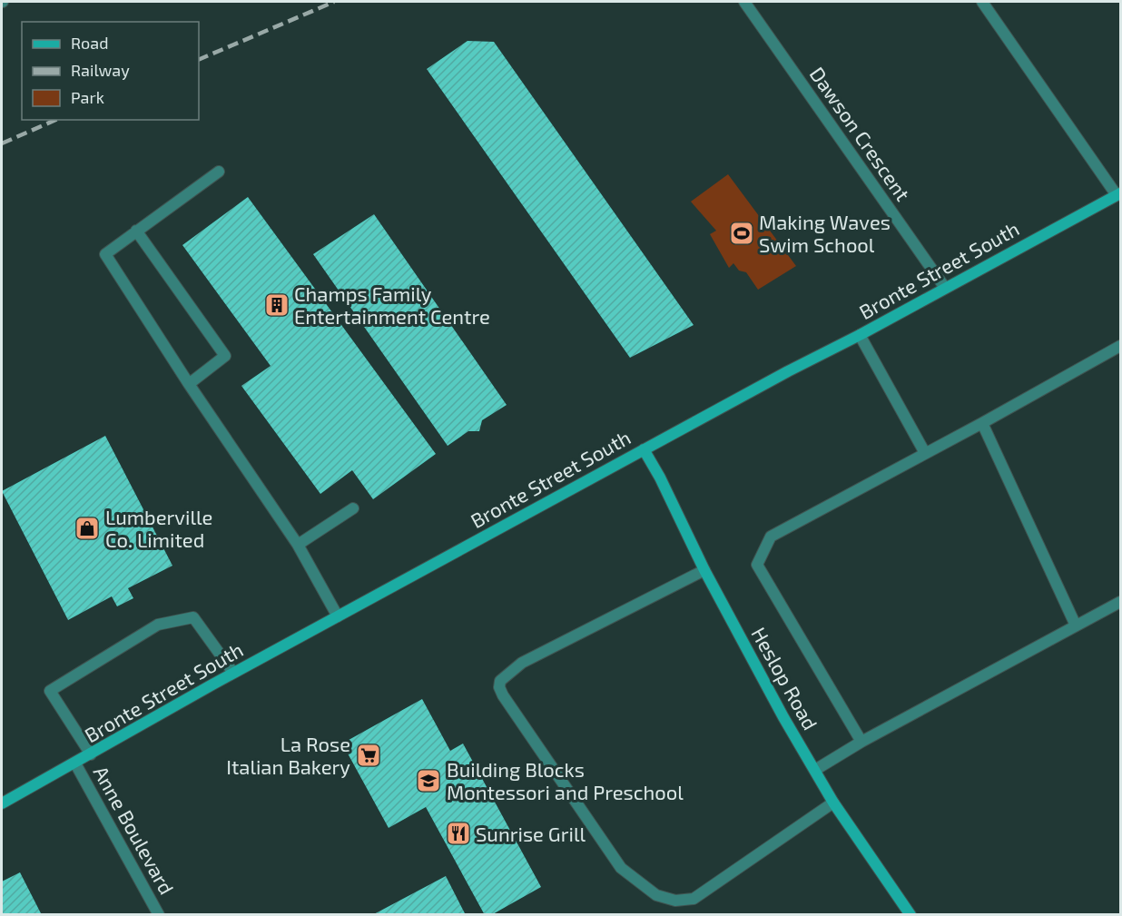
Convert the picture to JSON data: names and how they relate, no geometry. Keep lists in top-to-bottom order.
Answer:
{
  "streets": {
    "main road": ["Bronte Street South", "Heslop Road"],
    "street": ["Dawson Crescent", "Anne Boulevard"]
  },
  "crossings": [
    ["Dawson Crescent", "Bronte Street South"],
    ["Bronte Street South", "Heslop Road"],
    ["Bronte Street South", "Anne Boulevard"]
  ],
  "places": {
    "sports": ["Making Waves Swim School"],
    "building": ["Champs Family Entertainment Centre"],
    "shop": ["Lumberville Co. Limited"],
    "supermarket": ["La Rose Italian Bakery"],
    "school or university": ["Building Blocks Montessori and Preschool"],
    "restaurant": ["Sunrise Grill"]
  },
  "legend": ["Road", "Railway", "Park"]
}
